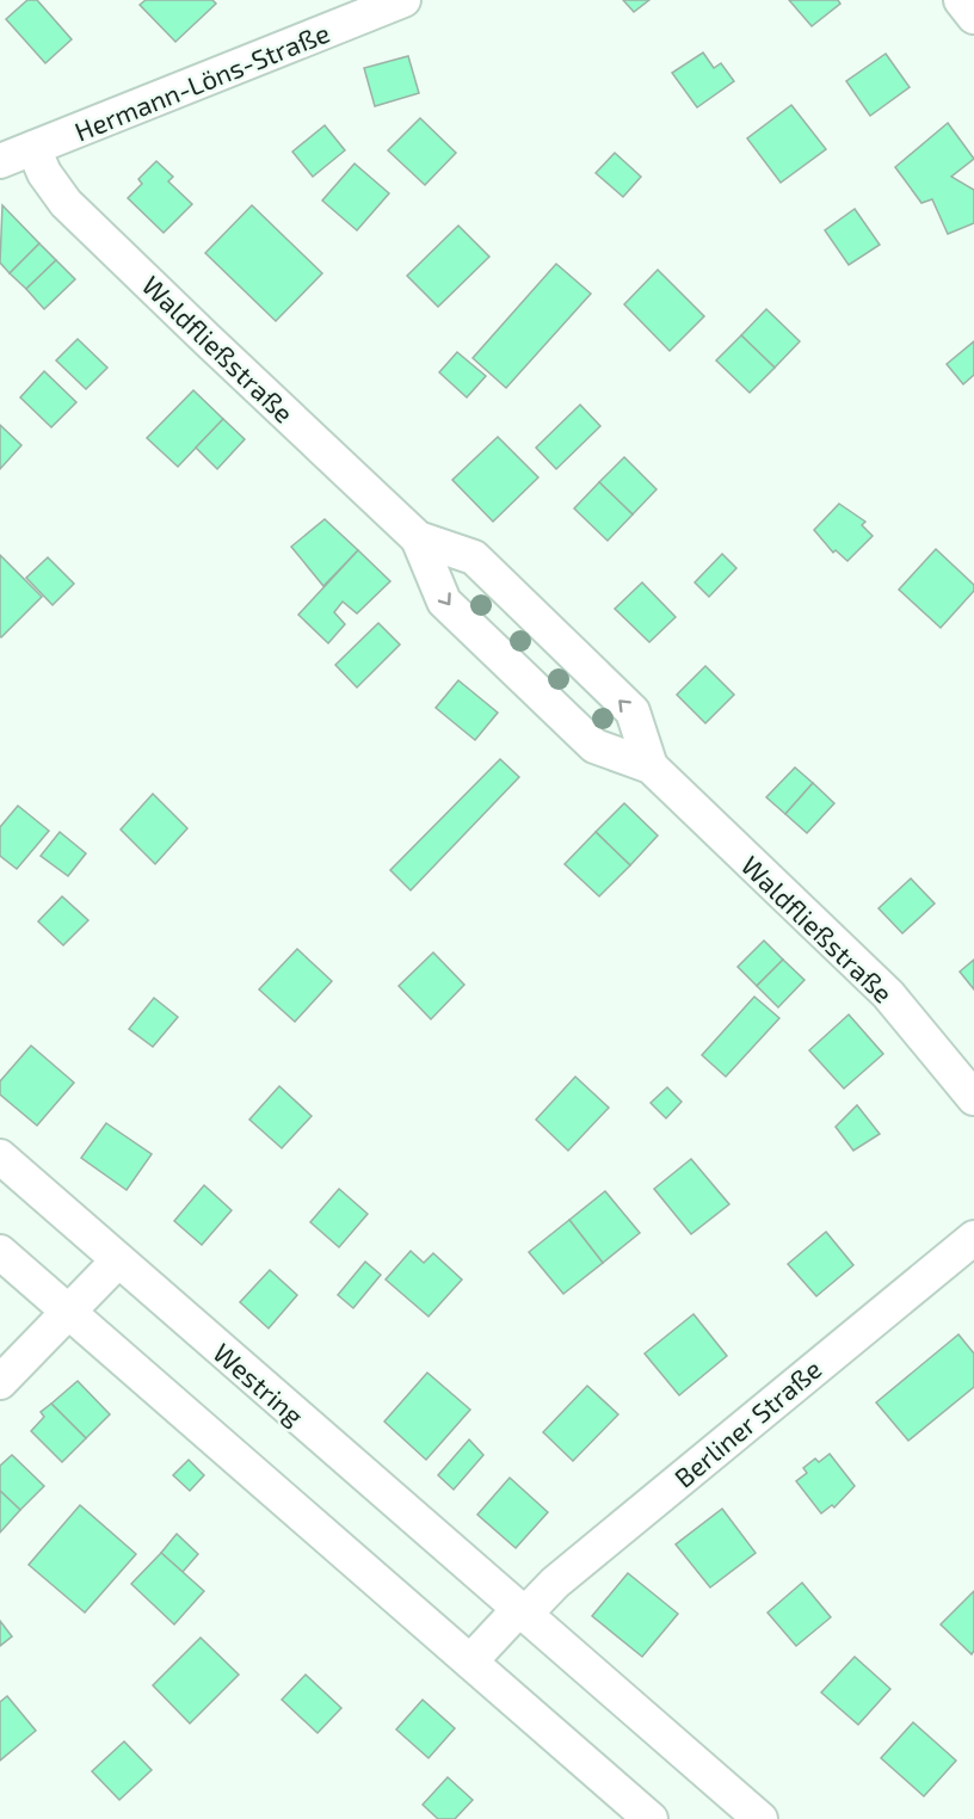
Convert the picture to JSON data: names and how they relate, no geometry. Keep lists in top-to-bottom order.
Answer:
{
  "streets": {
    "street": [
      "Hermann-Löns-Straße",
      "Waldfließstraße",
      "Westring",
      "Berliner Straße"
    ]
  },
  "crossings": [
    ["Hermann-Löns-Straße", "Waldfließstraße"],
    ["Westring", "Berliner Straße"]
  ]
}
